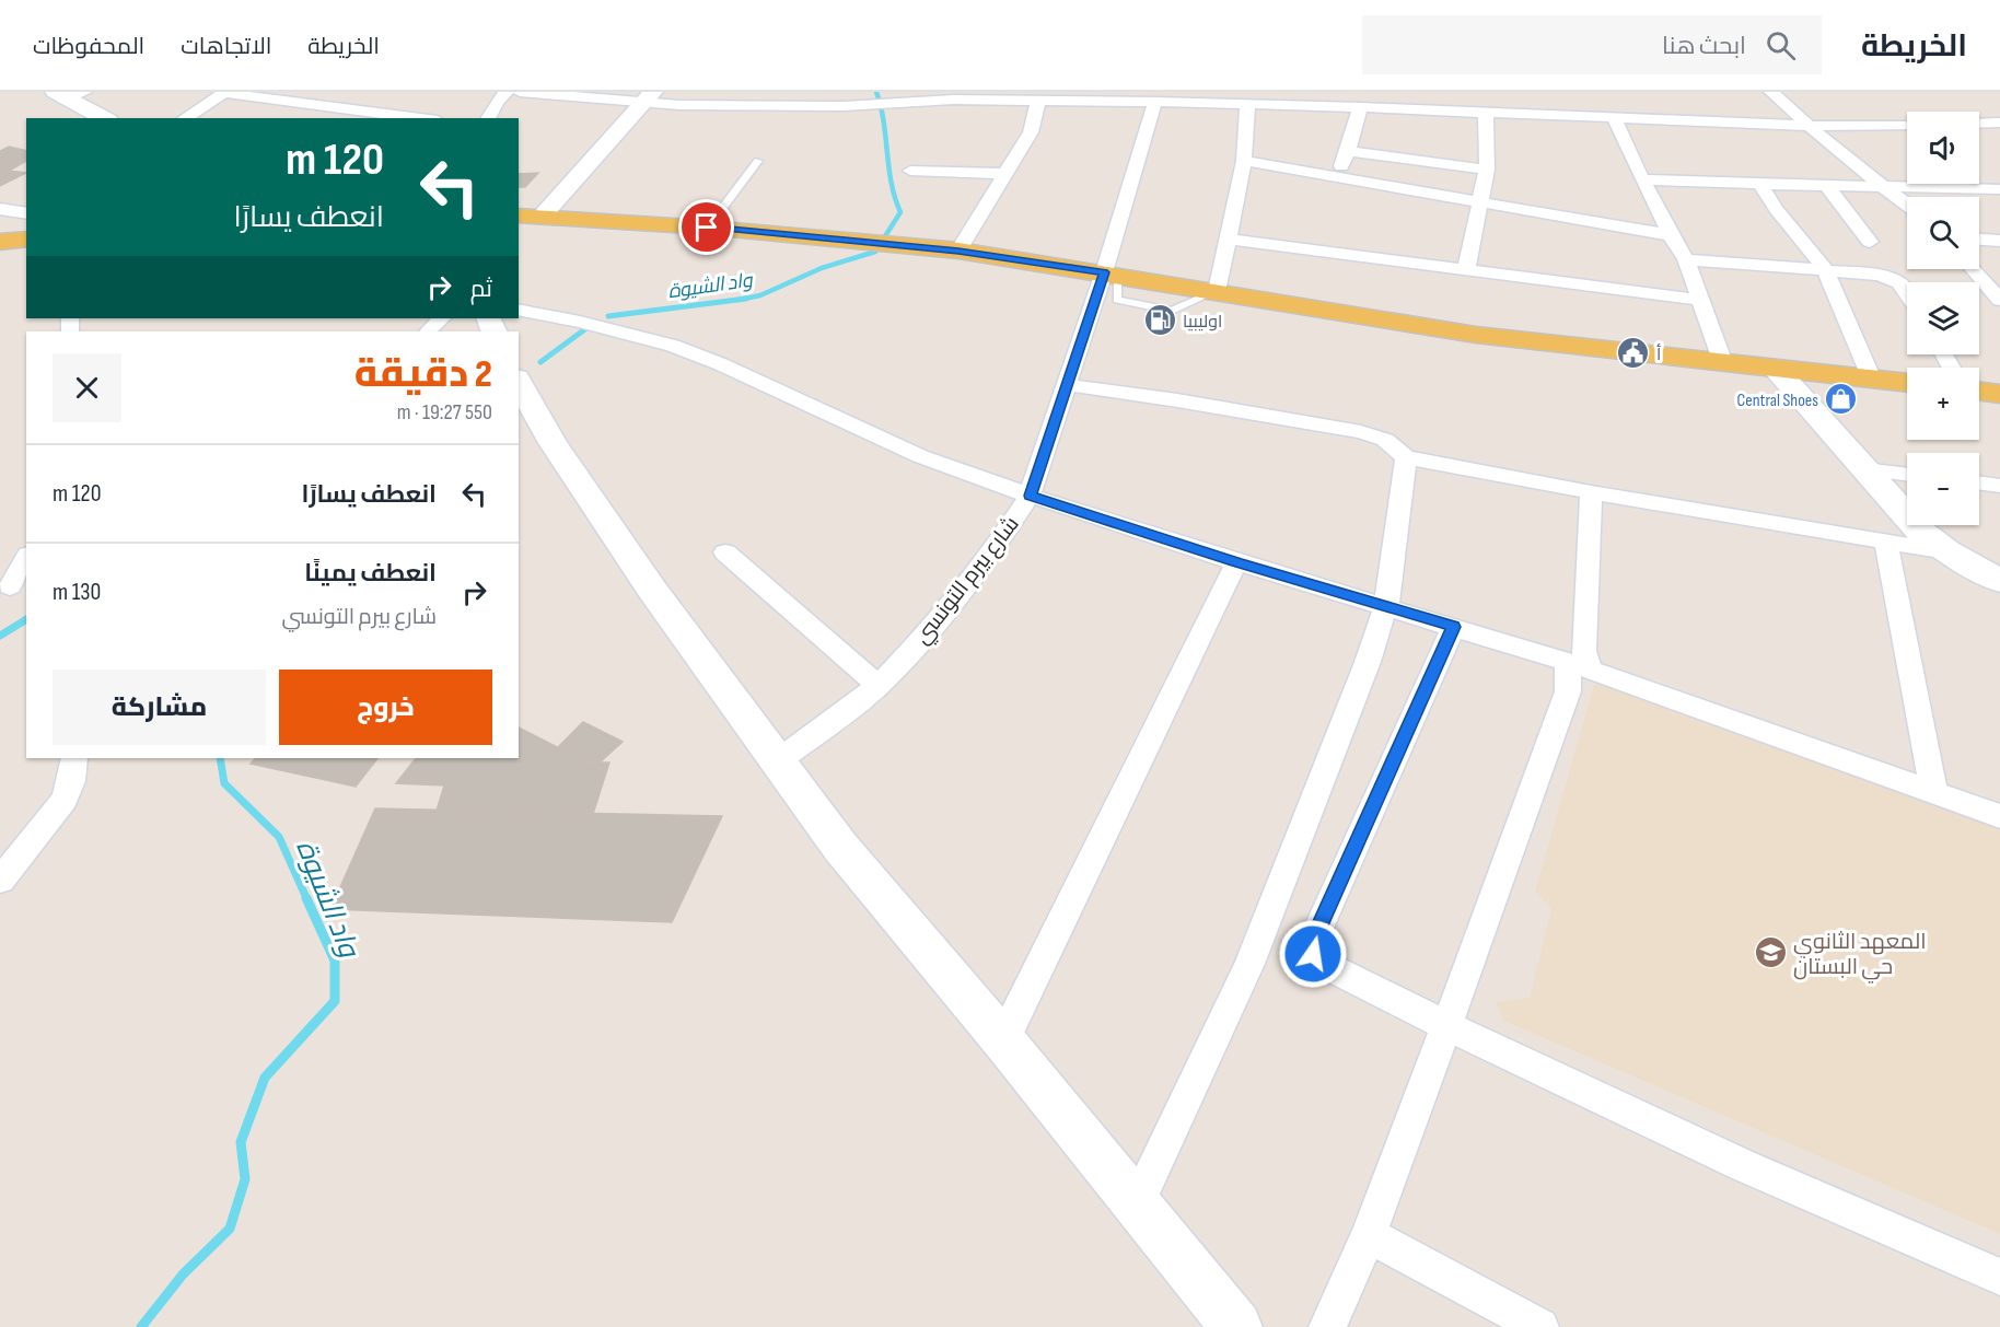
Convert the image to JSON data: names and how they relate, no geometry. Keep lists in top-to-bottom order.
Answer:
{
  "streets": {
    "street": ["شارع بيرم التونسي"]
  },
  "water": ["واد الشيوة"],
  "places": {
    "fuel station": ["اوليبيا"],
    "public building": ["أ"],
    "shop": ["Central Shoes"],
    "school or university": ["المعهد الثانوي حي البستان"]
  },
  "page": {
    "header": "الخريطة",
    "search": "ابحث هنا",
    "nav": ["الخريطة", "الاتجاهات", "المحفوظات"],
    "map_buttons": ["+", "−"],
    "turn": ["120 m", "انعطف يسارًا"],
    "then": "ثم",
    "heading": ["2 دقيقة", "550 m · 19:27"],
    "list": [
      {
        "name": "انعطف يسارًا",
        "value": "120 m"
      },
      {
        "name": "انعطف يمينًا",
        "note": "شارع بيرم التونسي",
        "value": "130 m"
      }
    ],
    "buttons": ["خروج", "مشاركة"]
  }
}
